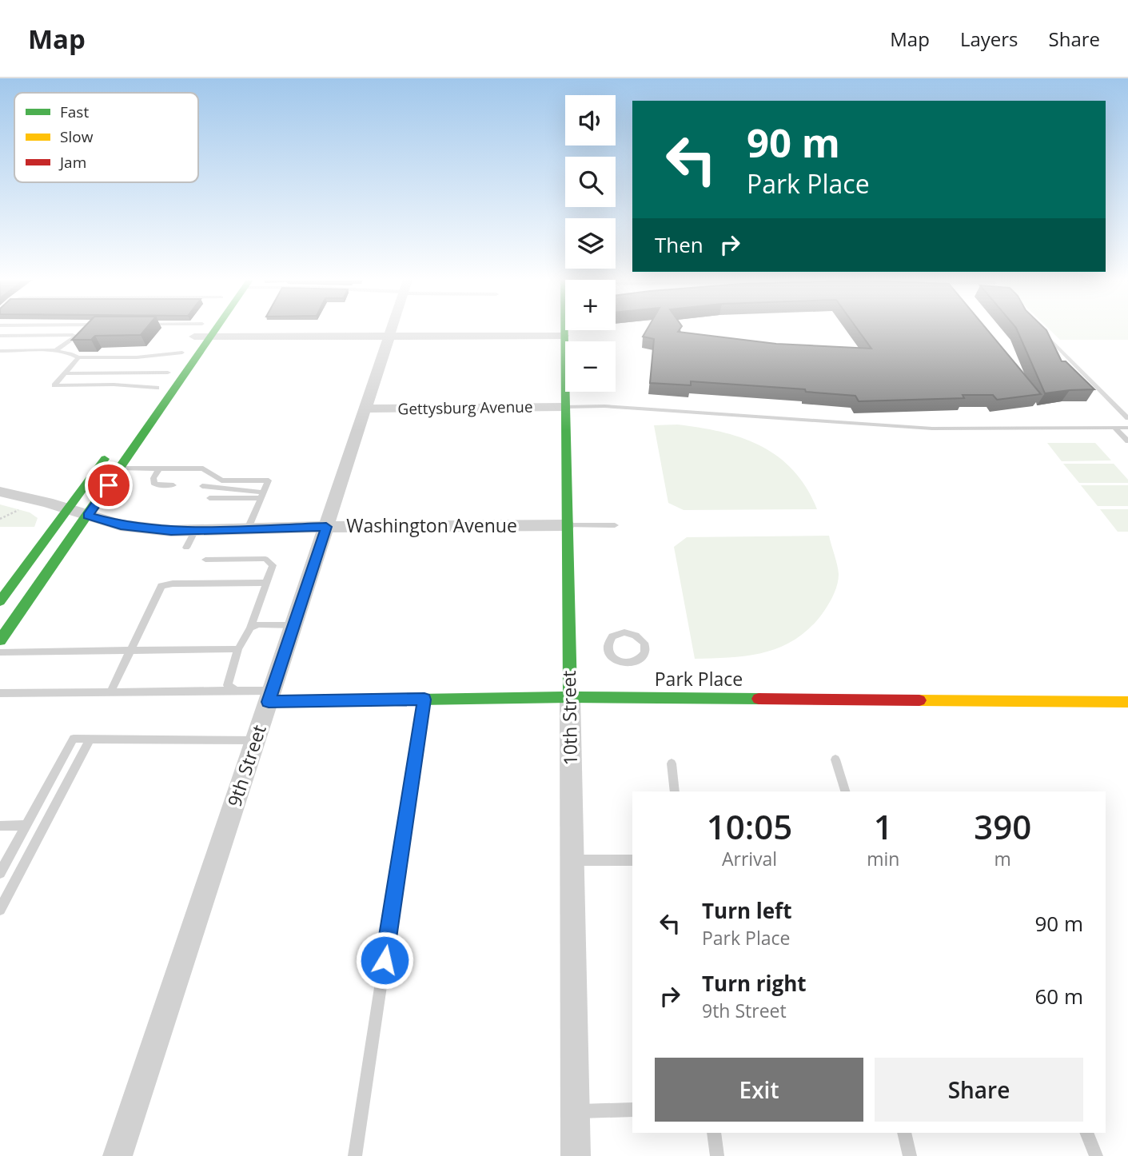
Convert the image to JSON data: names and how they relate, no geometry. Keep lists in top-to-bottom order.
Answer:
{
  "streets": {
    "street": [
      "Gettysburg Avenue",
      "Washington Avenue",
      "Park Place",
      "10th Street",
      "9th Street"
    ]
  },
  "crossings": [
    ["Gettysburg Avenue", "10th Street"],
    ["Gettysburg Avenue", "9th Street"],
    ["Washington Avenue", "10th Street"],
    ["Washington Avenue", "9th Street"],
    ["Park Place", "10th Street"],
    ["Park Place", "9th Street"]
  ],
  "legend": ["Fast", "Slow", "Jam"],
  "page": {
    "header": "Map",
    "nav": ["Map", "Layers", "Share"],
    "map_buttons": ["+", "−"],
    "turn": ["90 m", "Park Place"],
    "then": "Then",
    "eta": [
      "10:05",
      "Arrival",
      "1",
      "min",
      "390",
      "m"
    ],
    "list": [
      {
        "name": "Turn left",
        "note": "Park Place",
        "value": "90 m"
      },
      {
        "name": "Turn right",
        "note": "9th Street",
        "value": "60 m"
      }
    ],
    "buttons": ["Exit", "Share"]
  }
}
